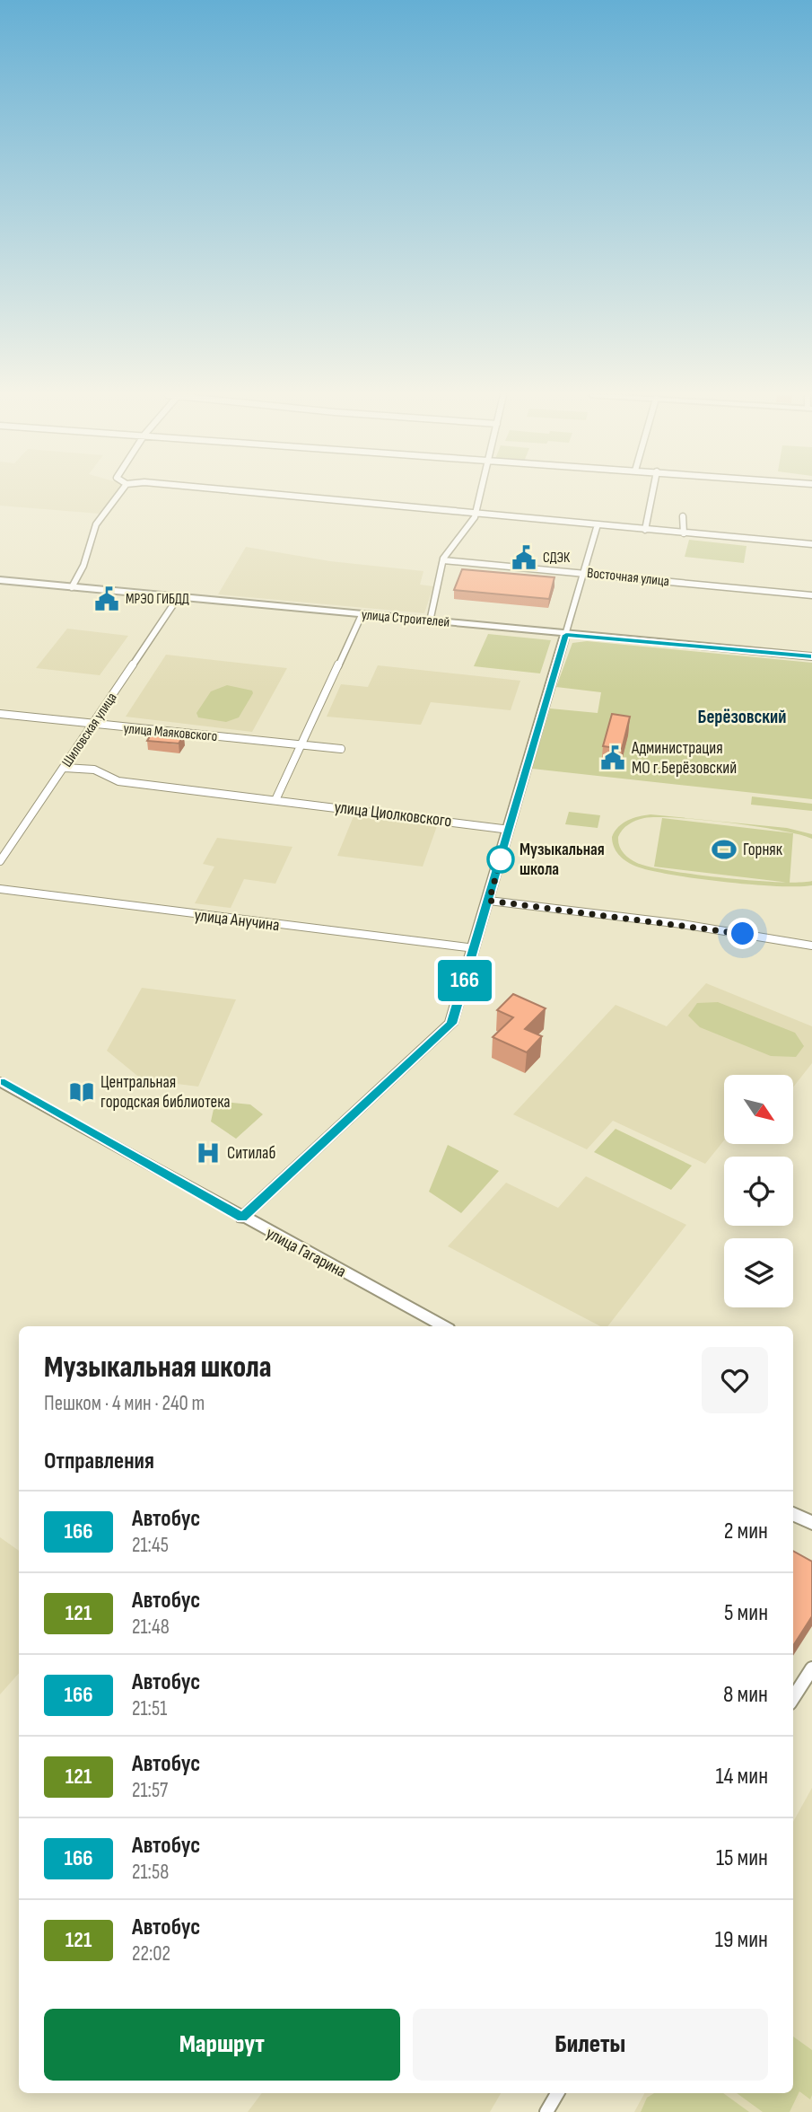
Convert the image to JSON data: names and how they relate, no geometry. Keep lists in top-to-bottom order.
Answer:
{
  "streets": {
    "street": [
      "Восточная улица",
      "улица Строителей",
      "Шиловская улица",
      "улица Маяковского",
      "улица Циолковского",
      "улица Анучина",
      "улица Гагарина"
    ]
  },
  "crossings": [
    ["улица Строителей", "Шиловская улица"],
    ["Шиловская улица", "улица Маяковского"],
    ["Шиловская улица", "улица Циолковского"]
  ],
  "districts": ["Берёзовский"],
  "places": {
    "public building": ["СДЭК", "МРЭО ГИБДД", "Администрация МО г.Берёзовский"],
    "sports": ["Горняк"],
    "other": ["Музыкальная школа"],
    "library": ["Центральная городская библиотека"],
    "hospital": ["Ситилаб"]
  },
  "lines": ["bus line 166"],
  "north": "bottom right",
  "page": {
    "on_map": "166",
    "heading": [
      ["Музыкальная школа", "Пешком · 4 мин · 240 m"],
      "Отправления"
    ],
    "list": [
      {
        "mark": "166",
        "name": "Автобус",
        "note": "21:45",
        "value": "2 мин"
      },
      {
        "mark": "121",
        "name": "Автобус",
        "note": "21:48",
        "value": "5 мин"
      },
      {
        "mark": "166",
        "name": "Автобус",
        "note": "21:51",
        "value": "8 мин"
      },
      {
        "mark": "121",
        "name": "Автобус",
        "note": "21:57",
        "value": "14 мин"
      },
      {
        "mark": "166",
        "name": "Автобус",
        "note": "21:58",
        "value": "15 мин"
      },
      {
        "mark": "121",
        "name": "Автобус",
        "note": "22:02",
        "value": "19 мин"
      }
    ],
    "buttons": ["Маршрут", "Билеты"]
  }
}
